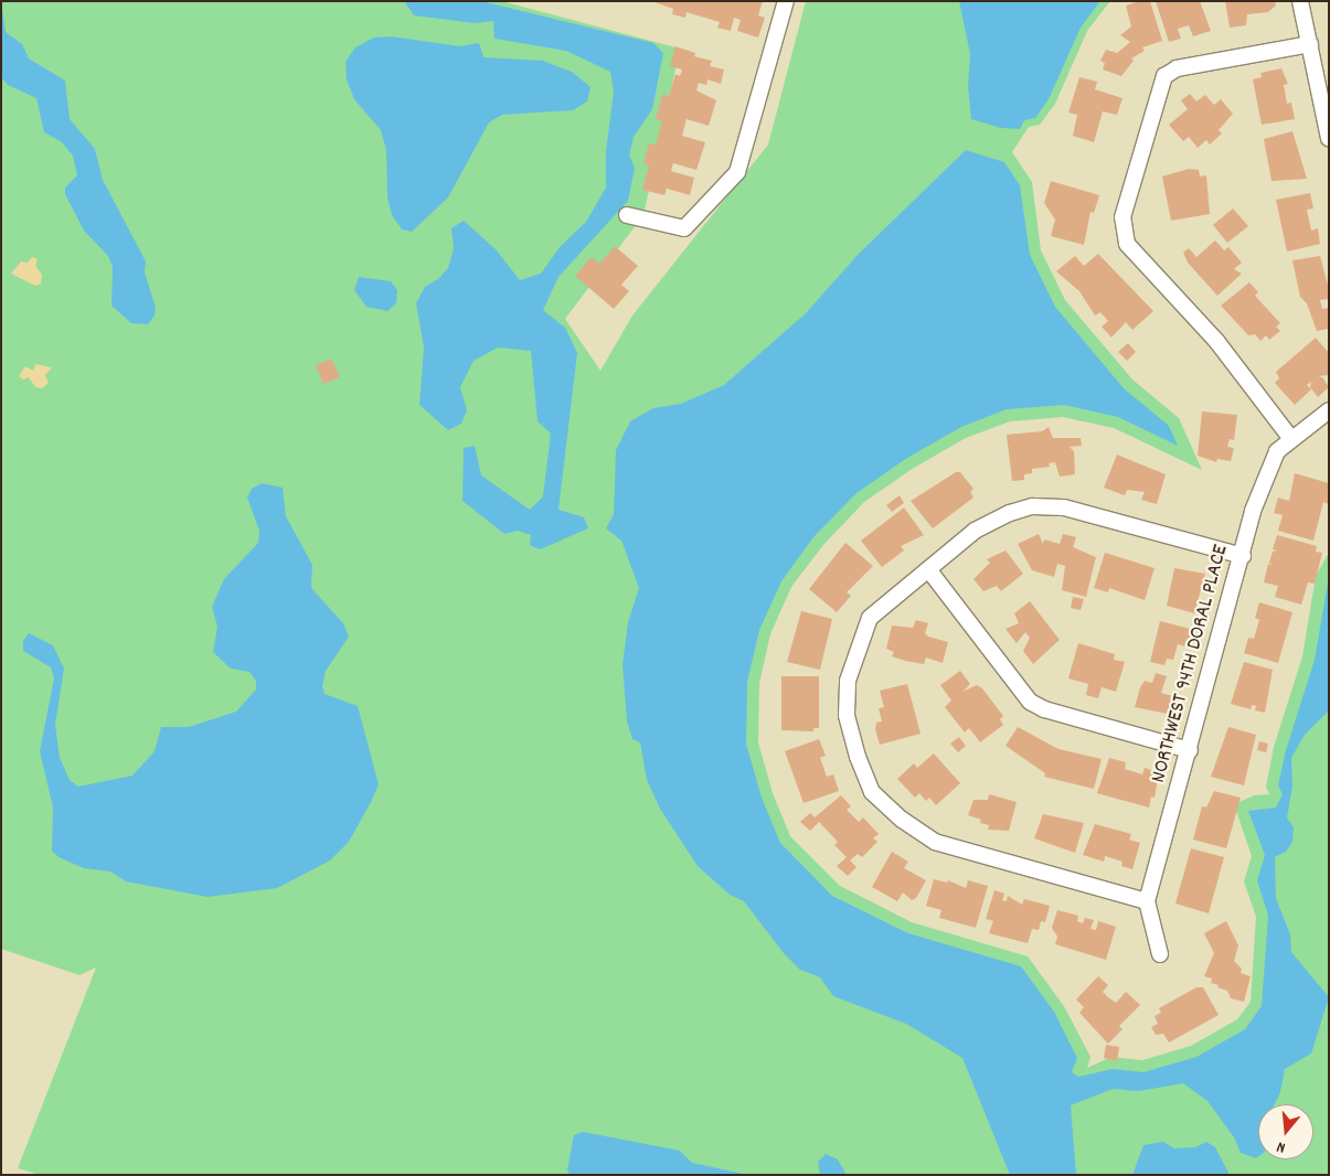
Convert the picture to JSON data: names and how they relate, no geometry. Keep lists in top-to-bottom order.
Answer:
{
  "streets": {
    "street": ["NORTHWEST 94TH DORAL PLACE"]
  },
  "north": "bottom"
}
